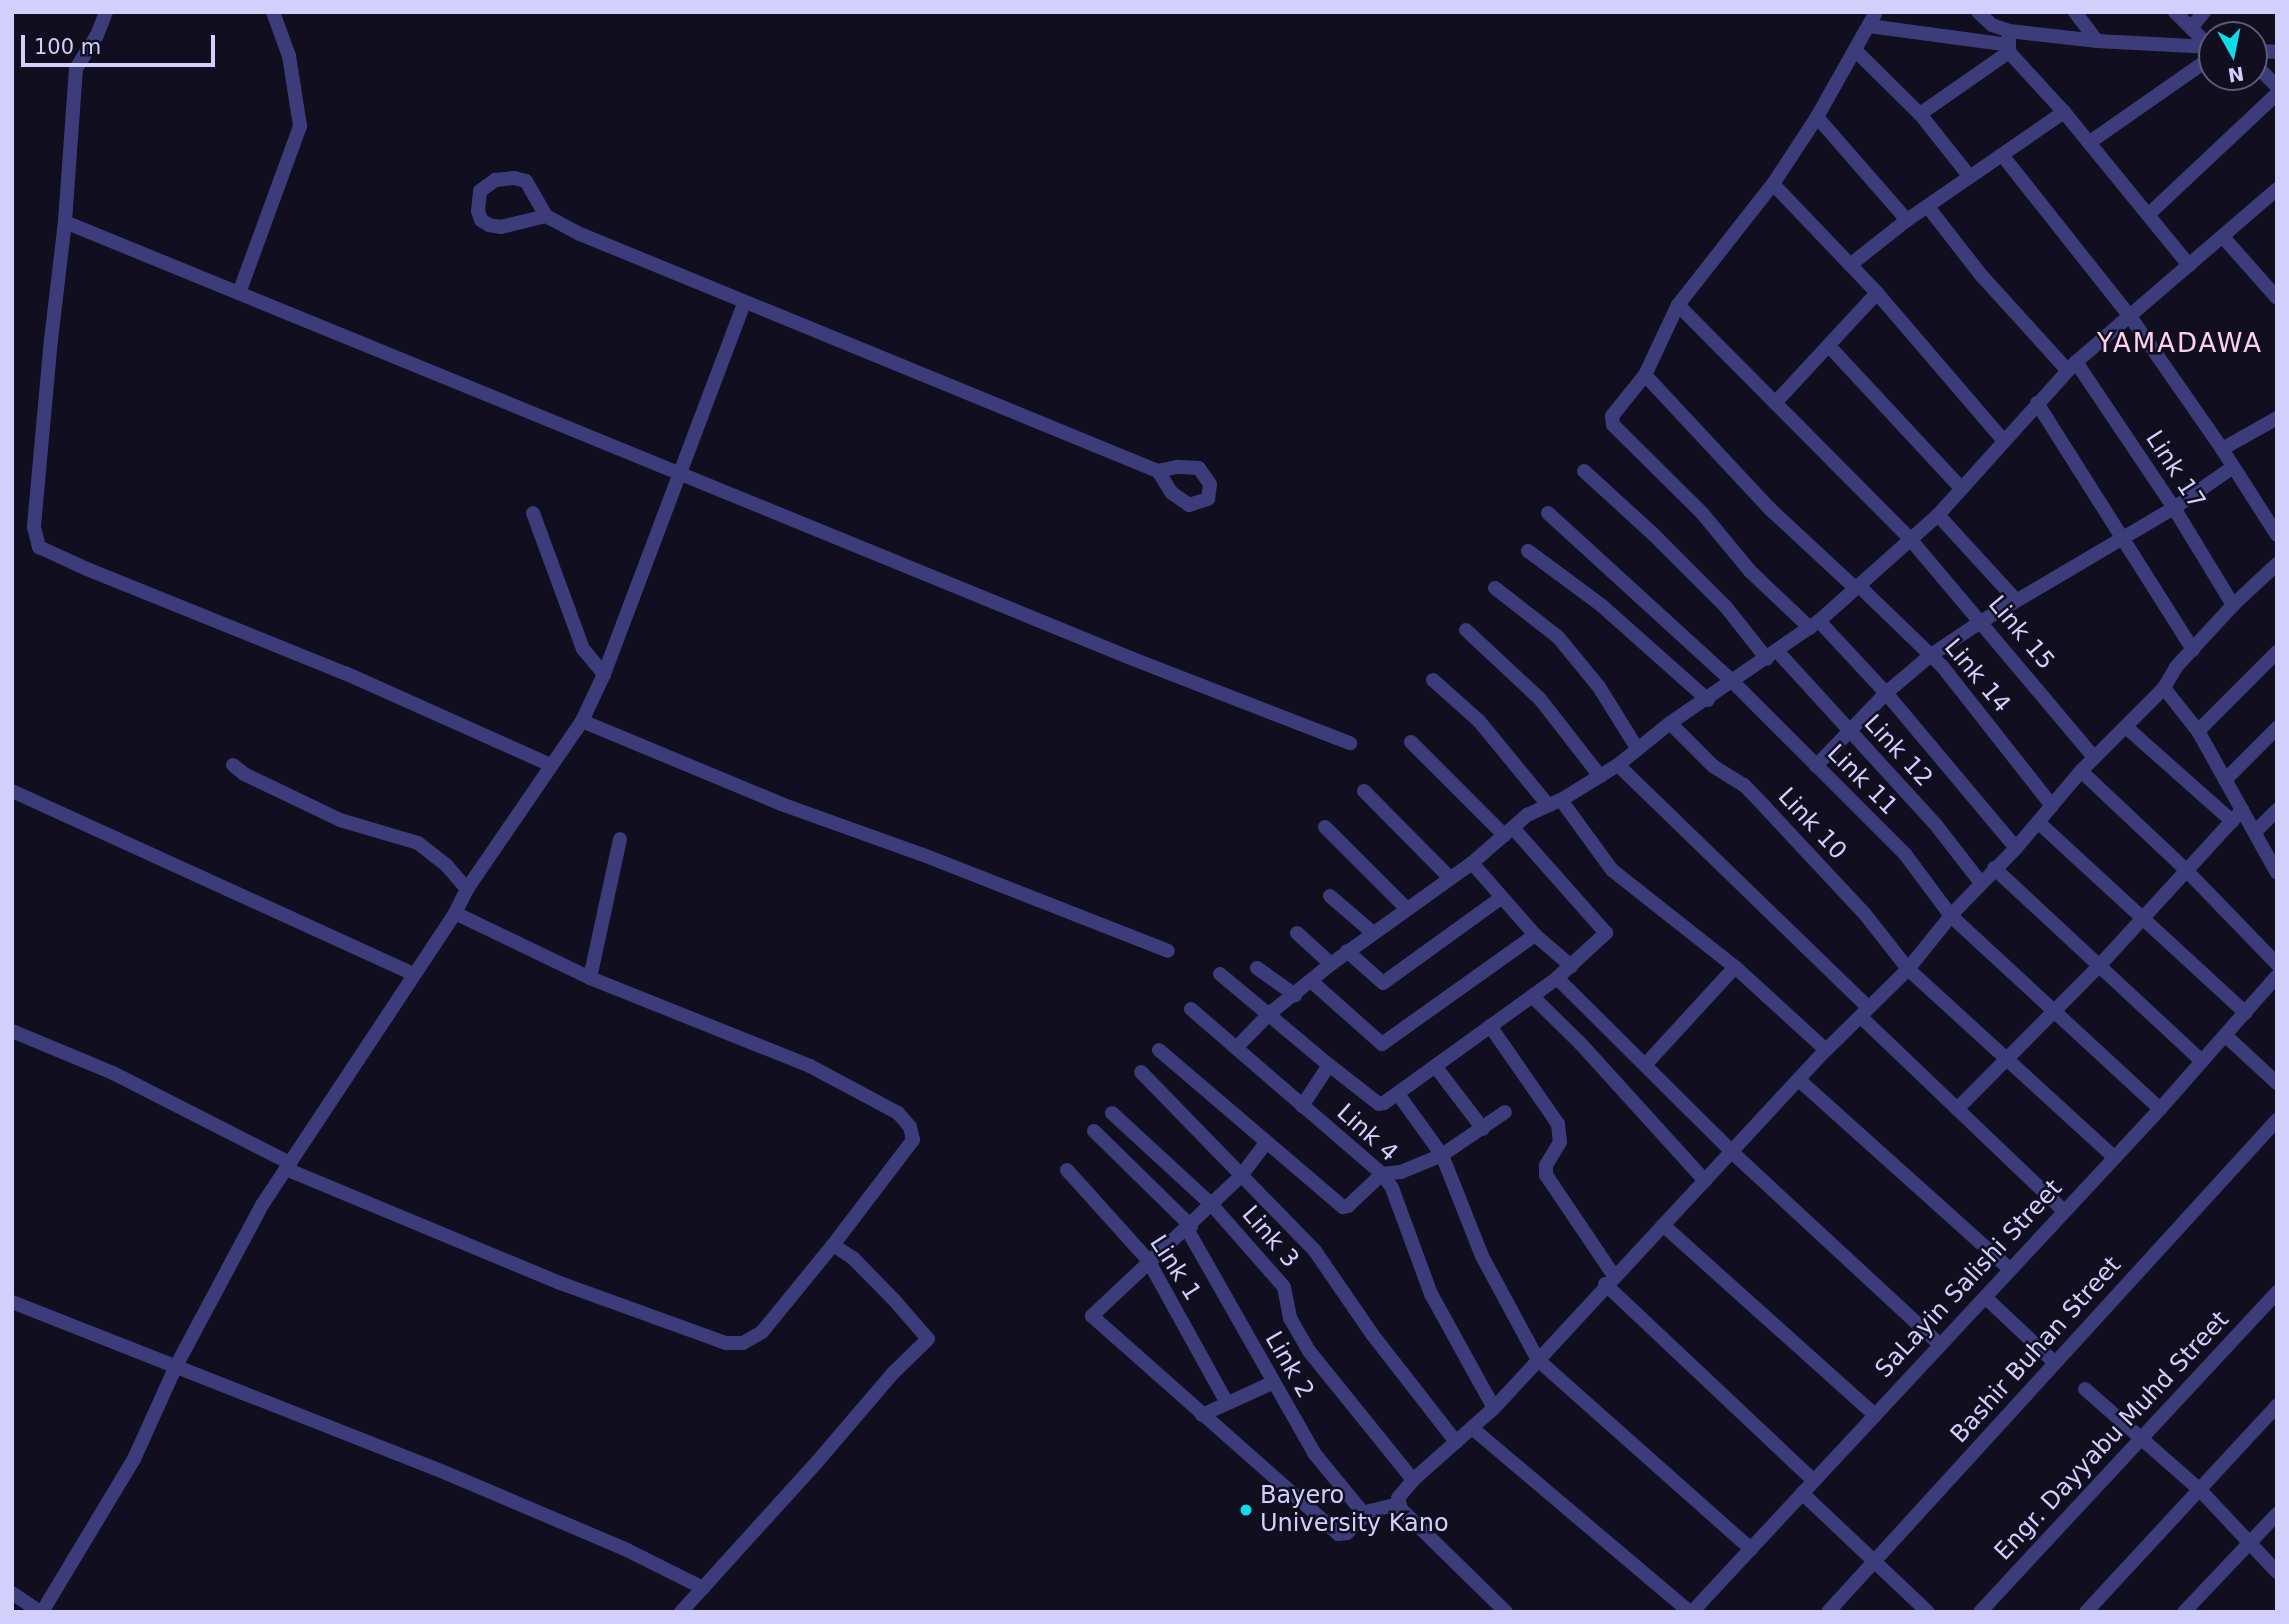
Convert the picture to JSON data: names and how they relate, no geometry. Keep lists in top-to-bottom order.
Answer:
{
  "streets": {
    "street": [
      "Link 17",
      "Link 15",
      "Link 14",
      "Link 12",
      "Link 11",
      "Link 10",
      "Link 4",
      "Link 3",
      "Link 1",
      "SaLayin Salishi Street",
      "Bashir Buhan Street",
      "Link 2",
      "Engr. Dayyabu Muhd Street"
    ]
  },
  "crossings": [
    ["Link 11", "SaLayin Salishi Street"],
    ["Link 10", "SaLayin Salishi Street"]
  ],
  "districts": ["YAMADAWA"],
  "places": ["Bayero University Kano"],
  "scale_bar": "100 m",
  "north": "bottom"
}
